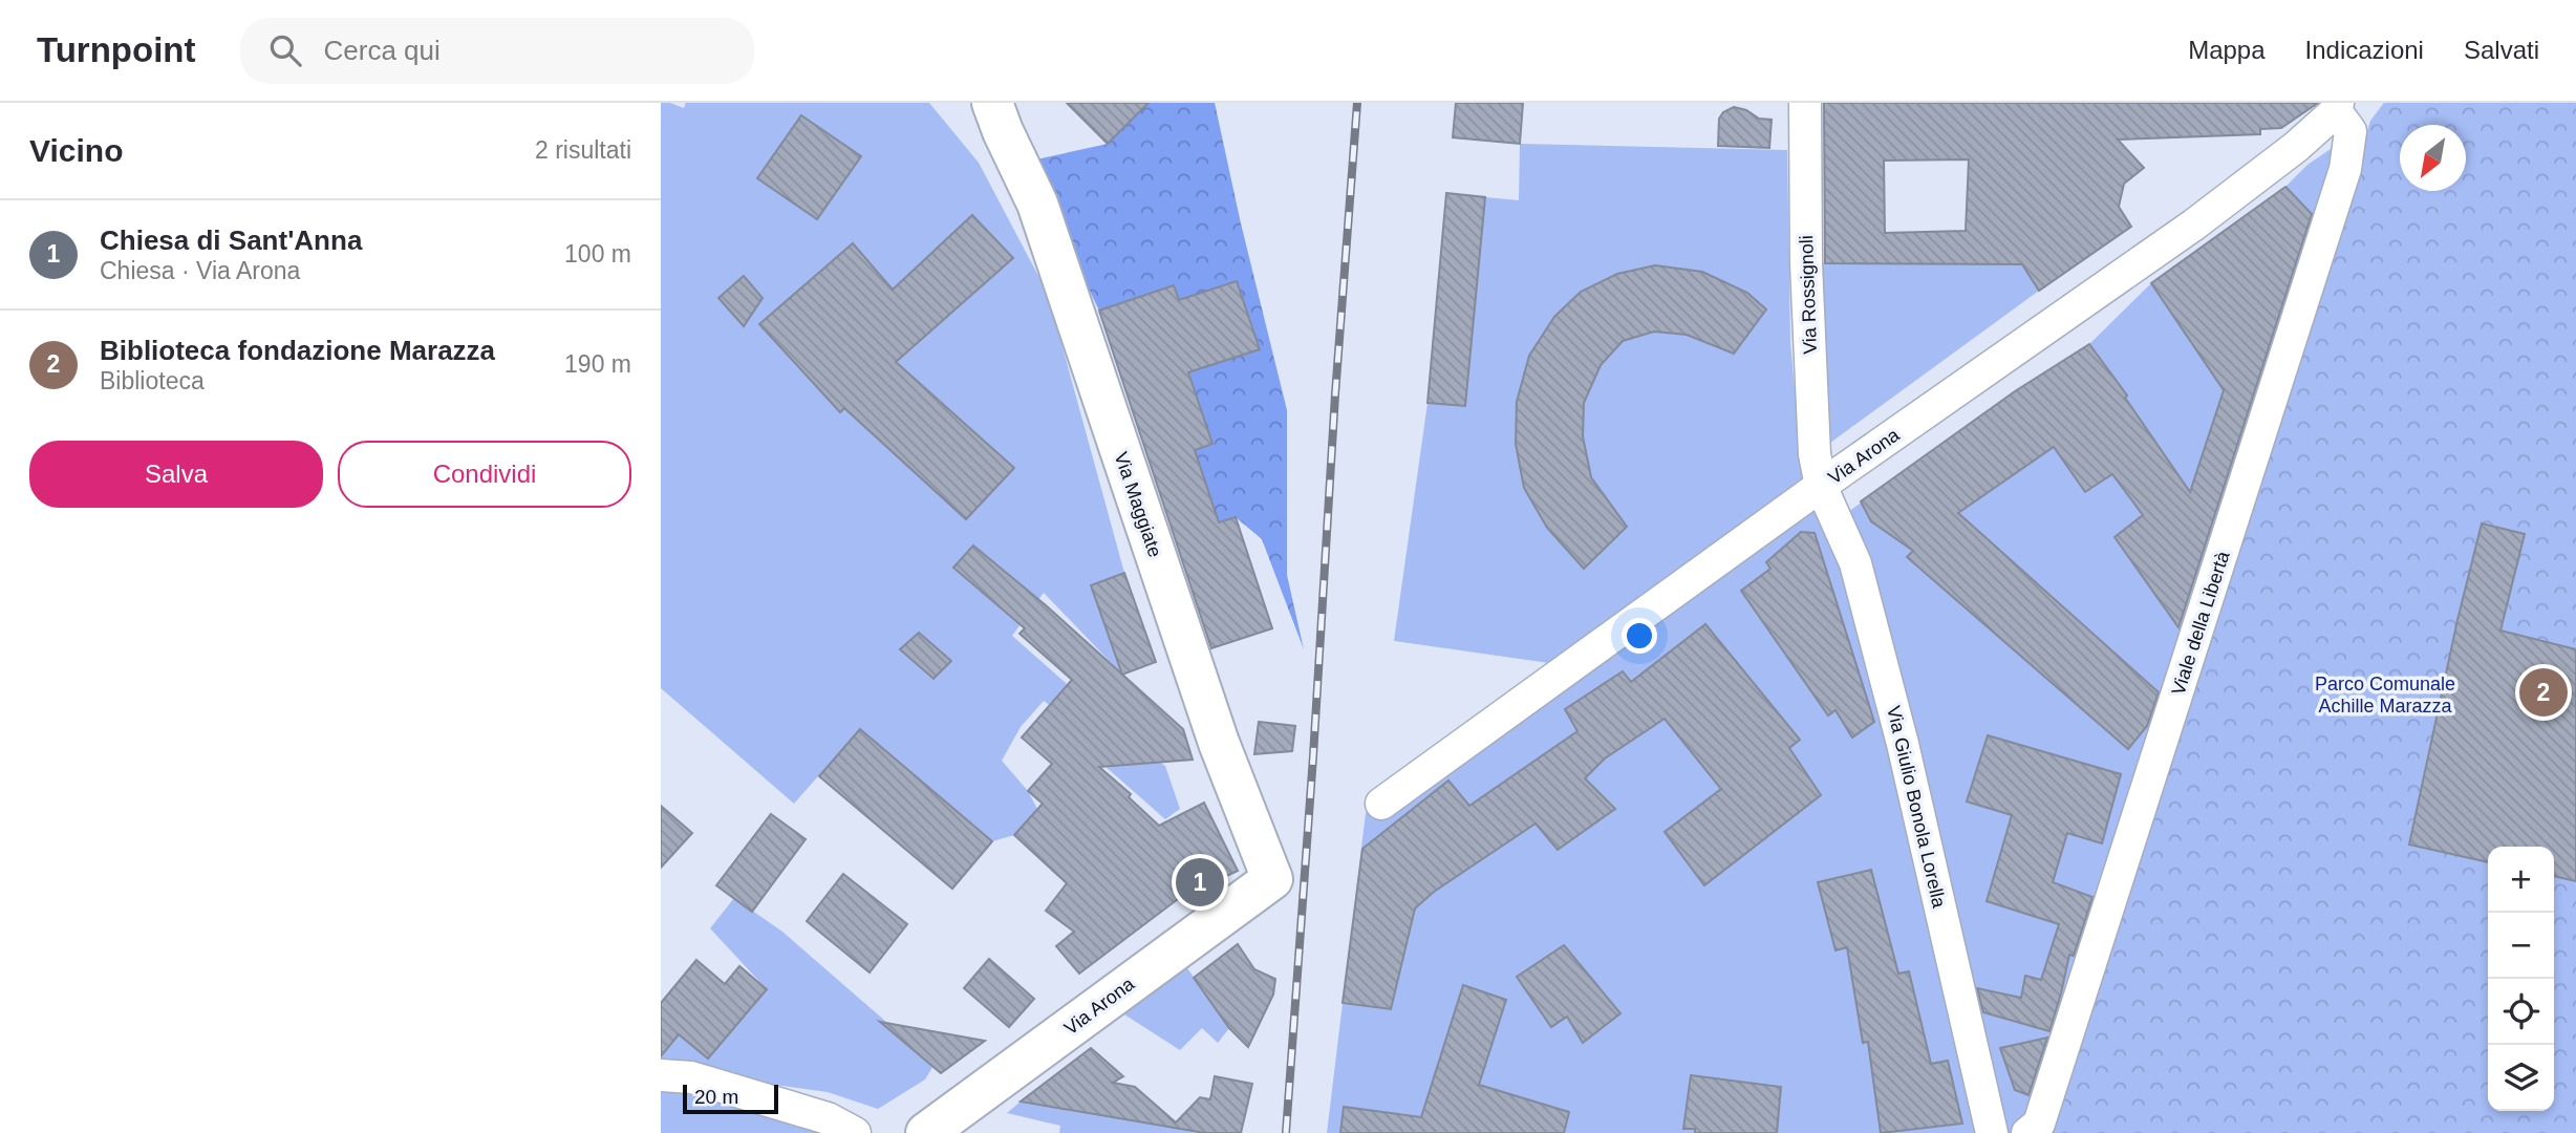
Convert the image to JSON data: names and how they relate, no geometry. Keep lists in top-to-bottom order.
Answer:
{
  "streets": {
    "main road": ["Via Arona", "Via Maggiate"],
    "street": ["Via Rossignoli", "Viale della Libertà", "Via Giulio Bonola Lorella"]
  },
  "crossings": [
    ["Via Rossignoli", "Via Arona"],
    ["Via Rossignoli", "Via Giulio Bonola Lorella"],
    ["Via Arona", "Via Maggiate"],
    ["Via Arona", "Viale della Libertà"],
    ["Via Arona", "Via Giulio Bonola Lorella"]
  ],
  "parks": ["Parco Comunale Achille Marazza"],
  "scale_bar": "20 m",
  "north": "bottom left",
  "page": {
    "header": "Turnpoint",
    "search": "Cerca qui",
    "nav": ["Mappa", "Indicazioni", "Salvati"],
    "heading": ["Vicino", "2 risultati"],
    "list": [
      {
        "mark": "1",
        "name": "Chiesa di Sant'Anna",
        "note": "Chiesa · Via Arona",
        "value": "100 m"
      },
      {
        "mark": "2",
        "name": "Biblioteca fondazione Marazza",
        "note": "Biblioteca",
        "value": "190 m"
      }
    ],
    "buttons": ["Salva", "Condividi"],
    "pins": ["2", "1"],
    "map_buttons": ["+", "−"],
    "scale": "20 m"
  }
}
